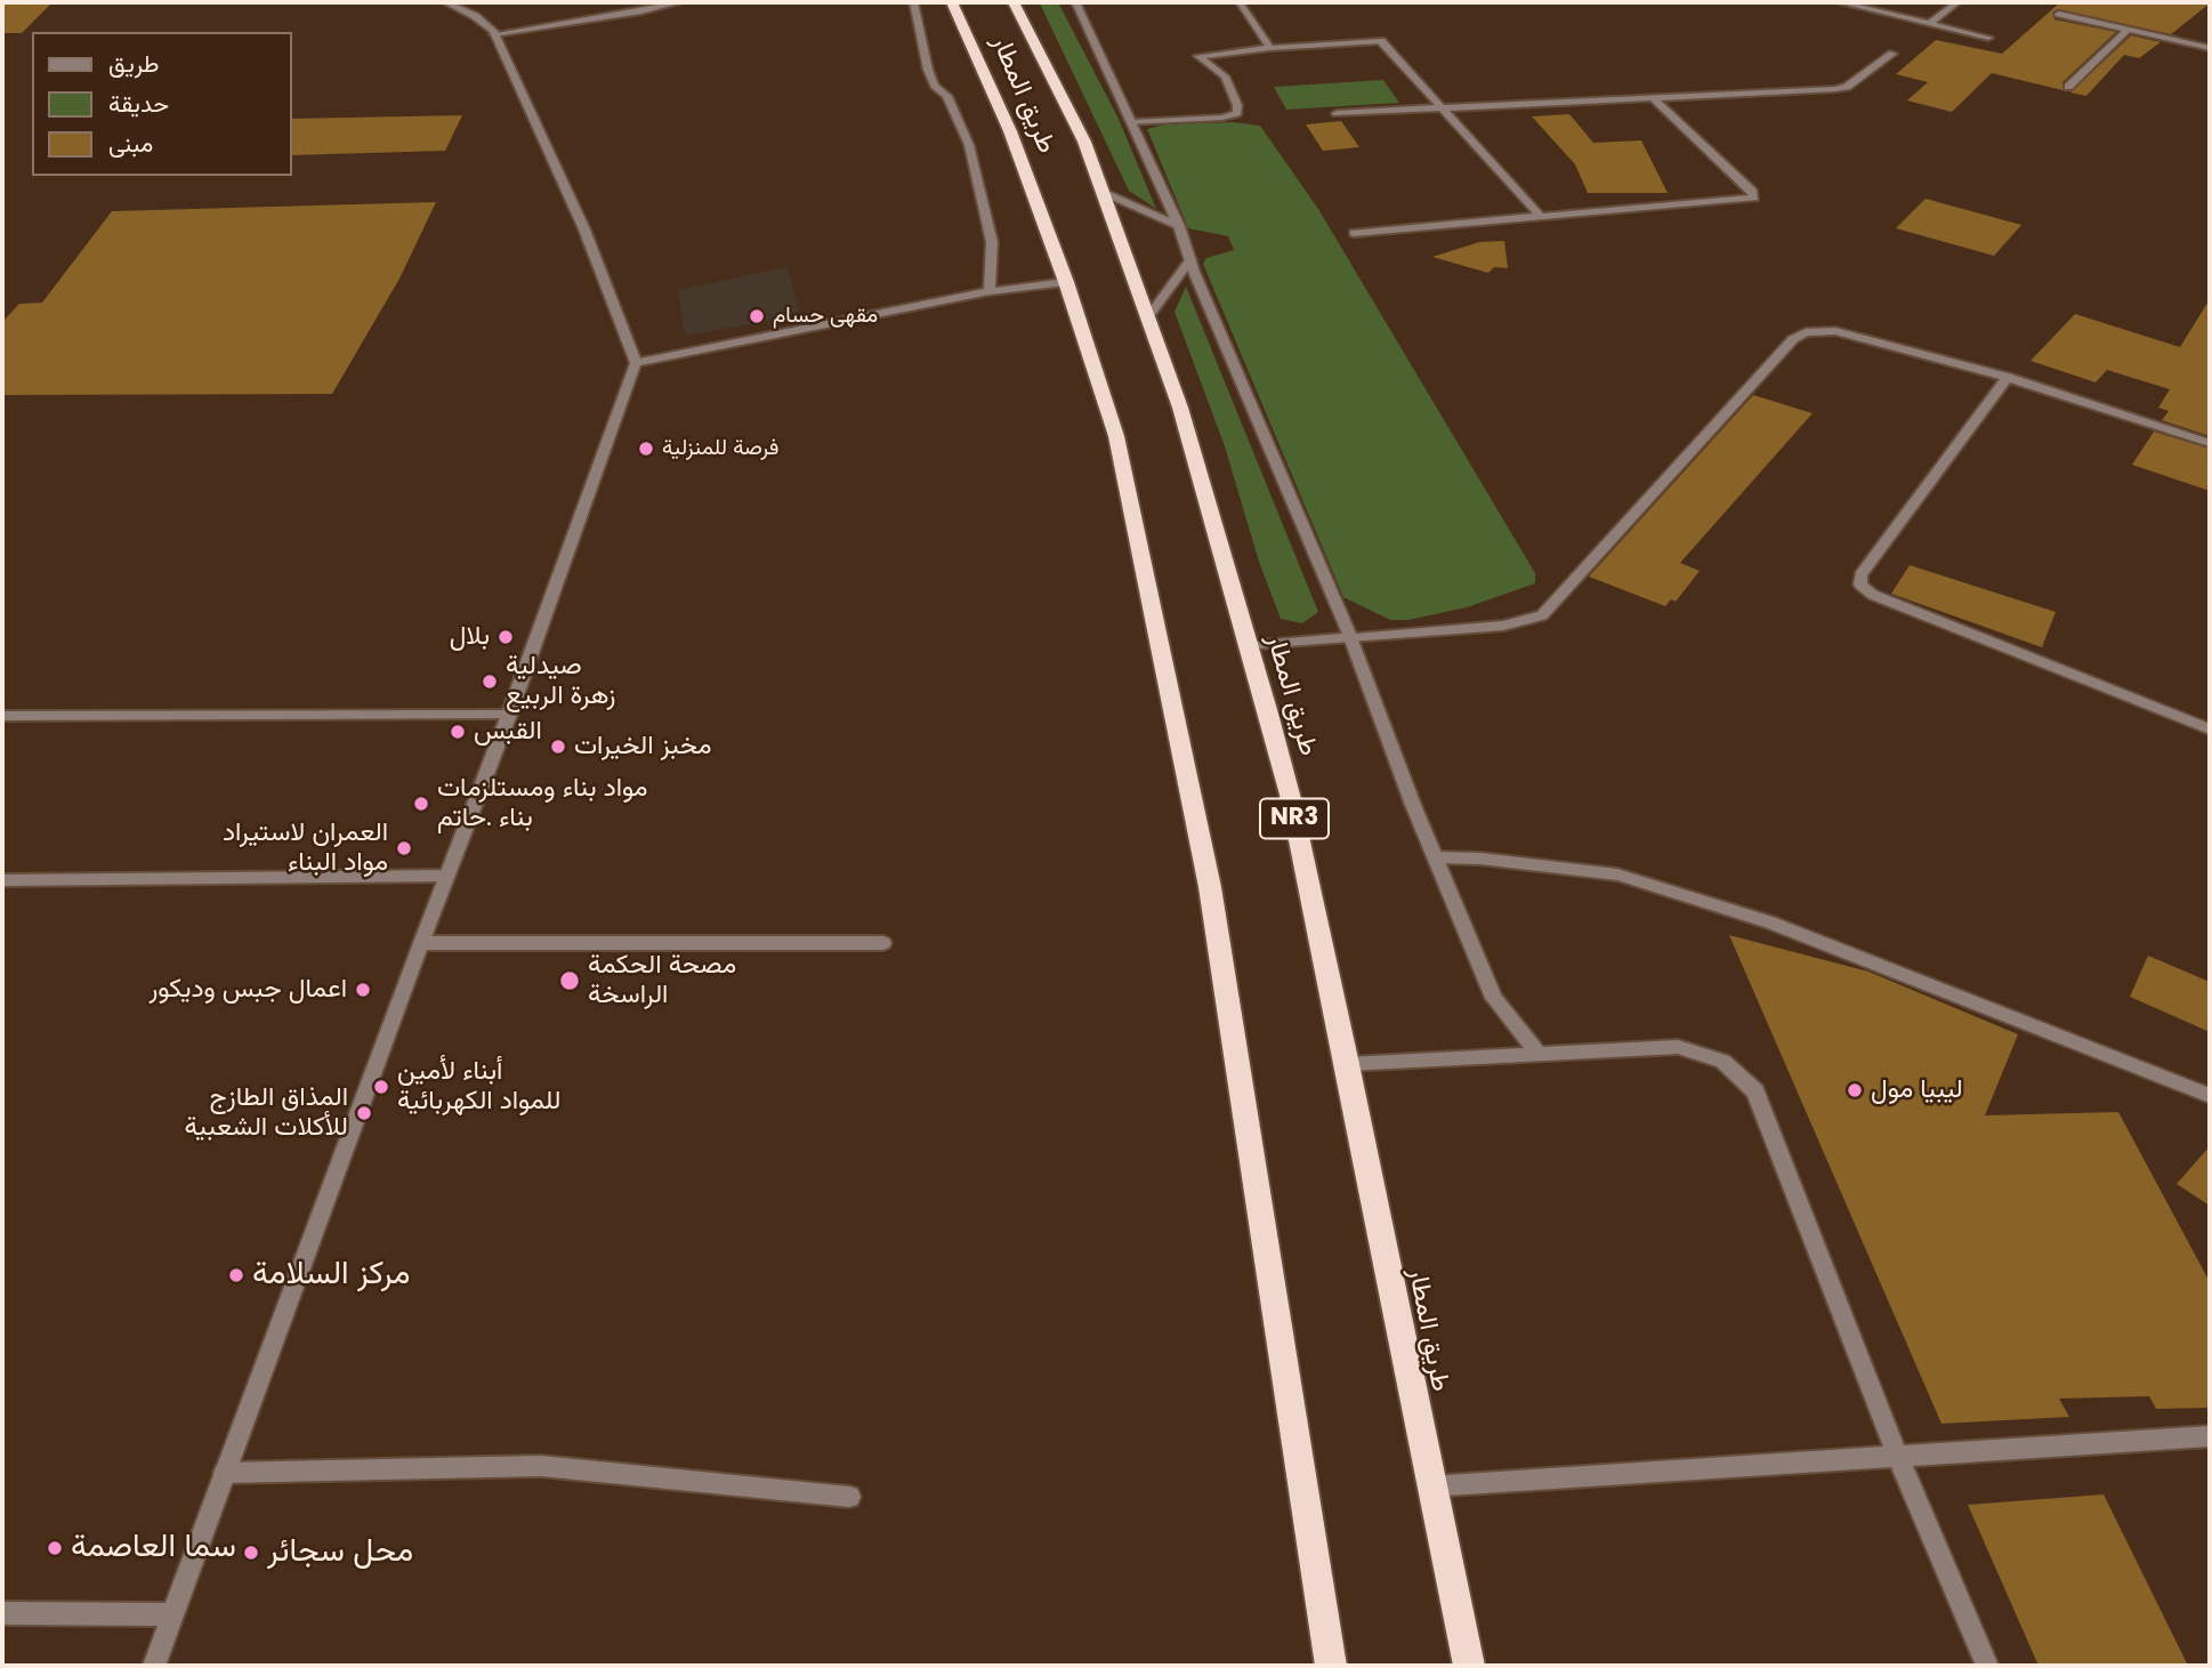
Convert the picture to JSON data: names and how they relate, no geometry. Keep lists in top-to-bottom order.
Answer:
{
  "streets": {
    "highway": ["طريق المطار", "NR3"]
  },
  "places": [
    "مقهى حسام",
    "فرصة للمنزلية",
    "بلال",
    "صيدلية زهرة الربيع",
    "القبس",
    "مخبز الخيرات",
    "مواد بناء ومستلزمات بناء .حاتم",
    "العمران لاستيراد مواد البناء",
    "مصحة الحكمة الراسخة",
    "اعمال جبس وديكور",
    "أبناء لأمين للمواد الكهربائية",
    "ليبيا مول",
    "المذاق الطازج للأكلات الشعبية",
    "مركز السلامة",
    "سما العاصمة",
    "محل سجائر"
  ],
  "legend": ["طريق", "حديقة", "مبنى"]
}
